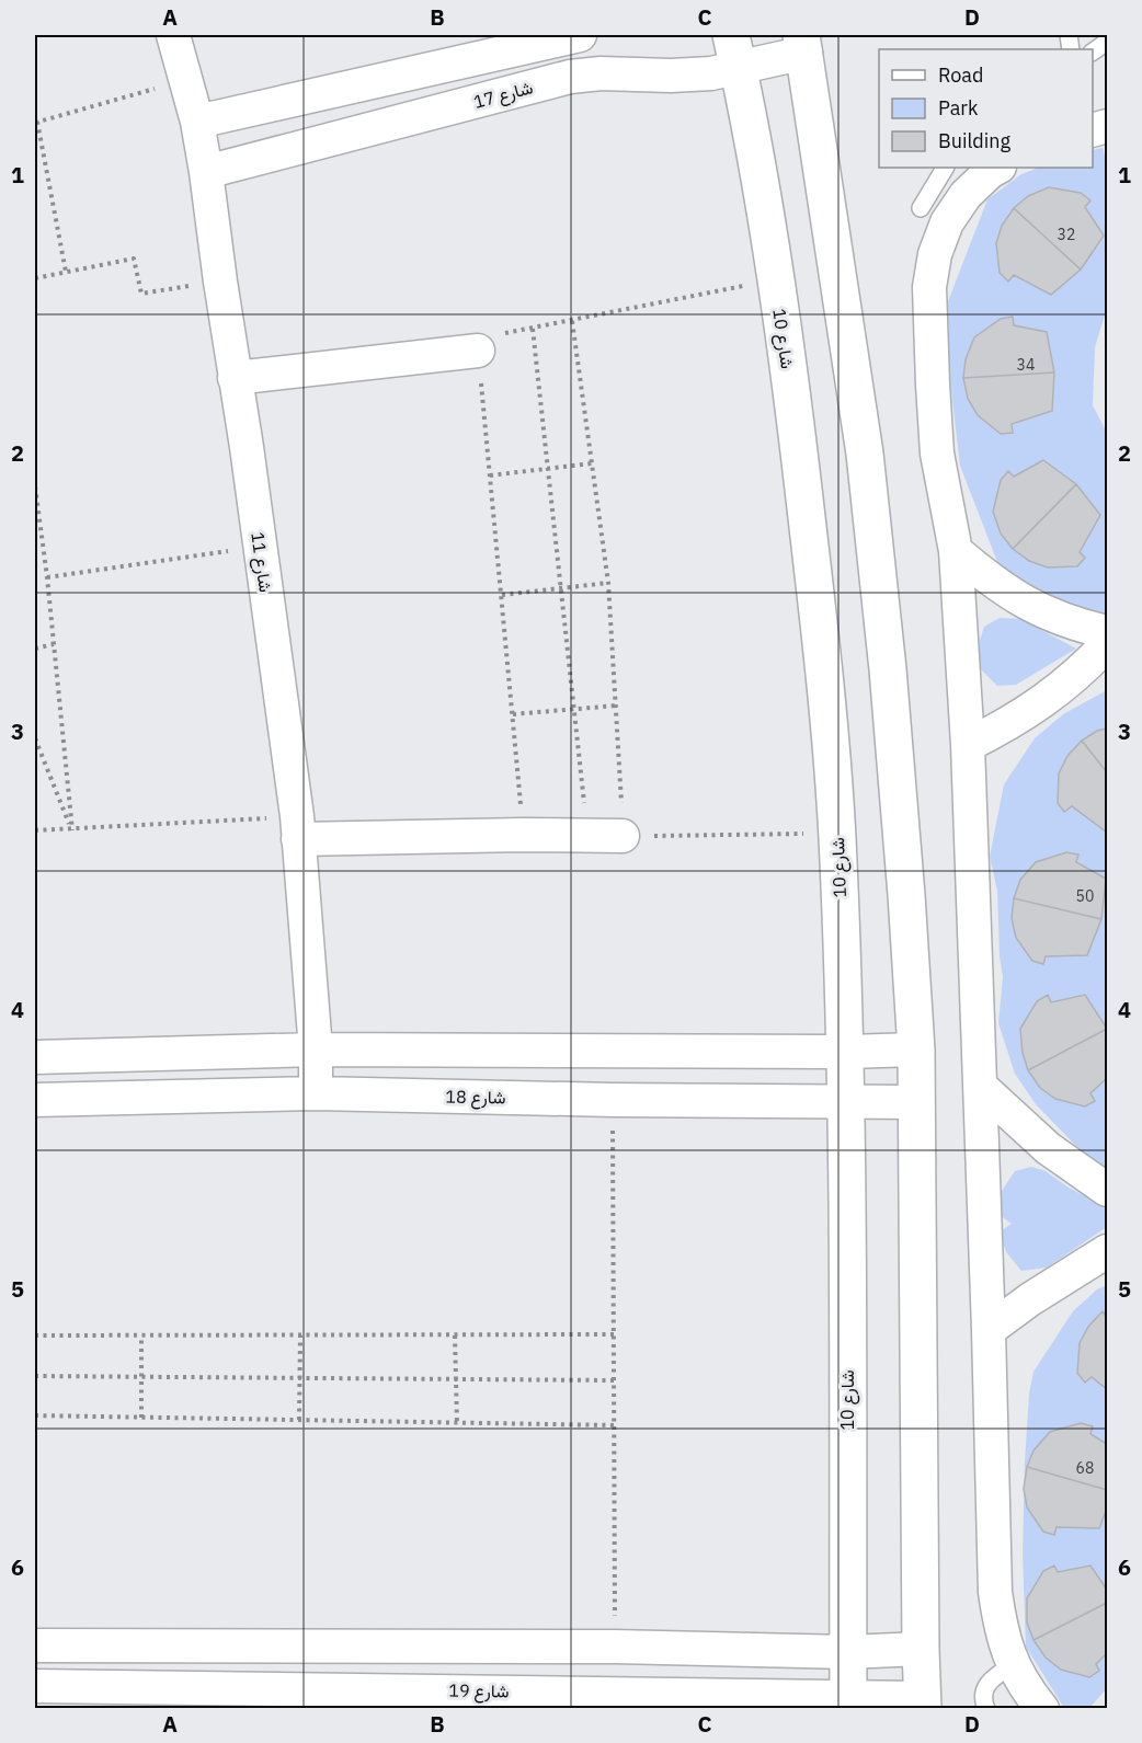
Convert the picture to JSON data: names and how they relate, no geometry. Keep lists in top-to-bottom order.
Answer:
{
  "streets": {
    "street": [
      "شارع 17",
      "شارع 10",
      "شارع 11",
      "شارع 18",
      "شارع 19"
    ]
  },
  "crossings": [
    ["شارع 17", "شارع 10"],
    ["شارع 17", "شارع 11"],
    ["شارع 10", "شارع 18"],
    ["شارع 10", "شارع 19"],
    ["شارع 11", "شارع 18"]
  ],
  "house_numbers": [
    "32",
    "34",
    "50",
    "68"
  ],
  "legend": ["Road", "Park", "Building"],
  "grid": {
    "columns": [
      "A",
      "B",
      "C",
      "D"
    ],
    "rows": [
      "1",
      "2",
      "3",
      "4",
      "5",
      "6"
    ]
  }
}
